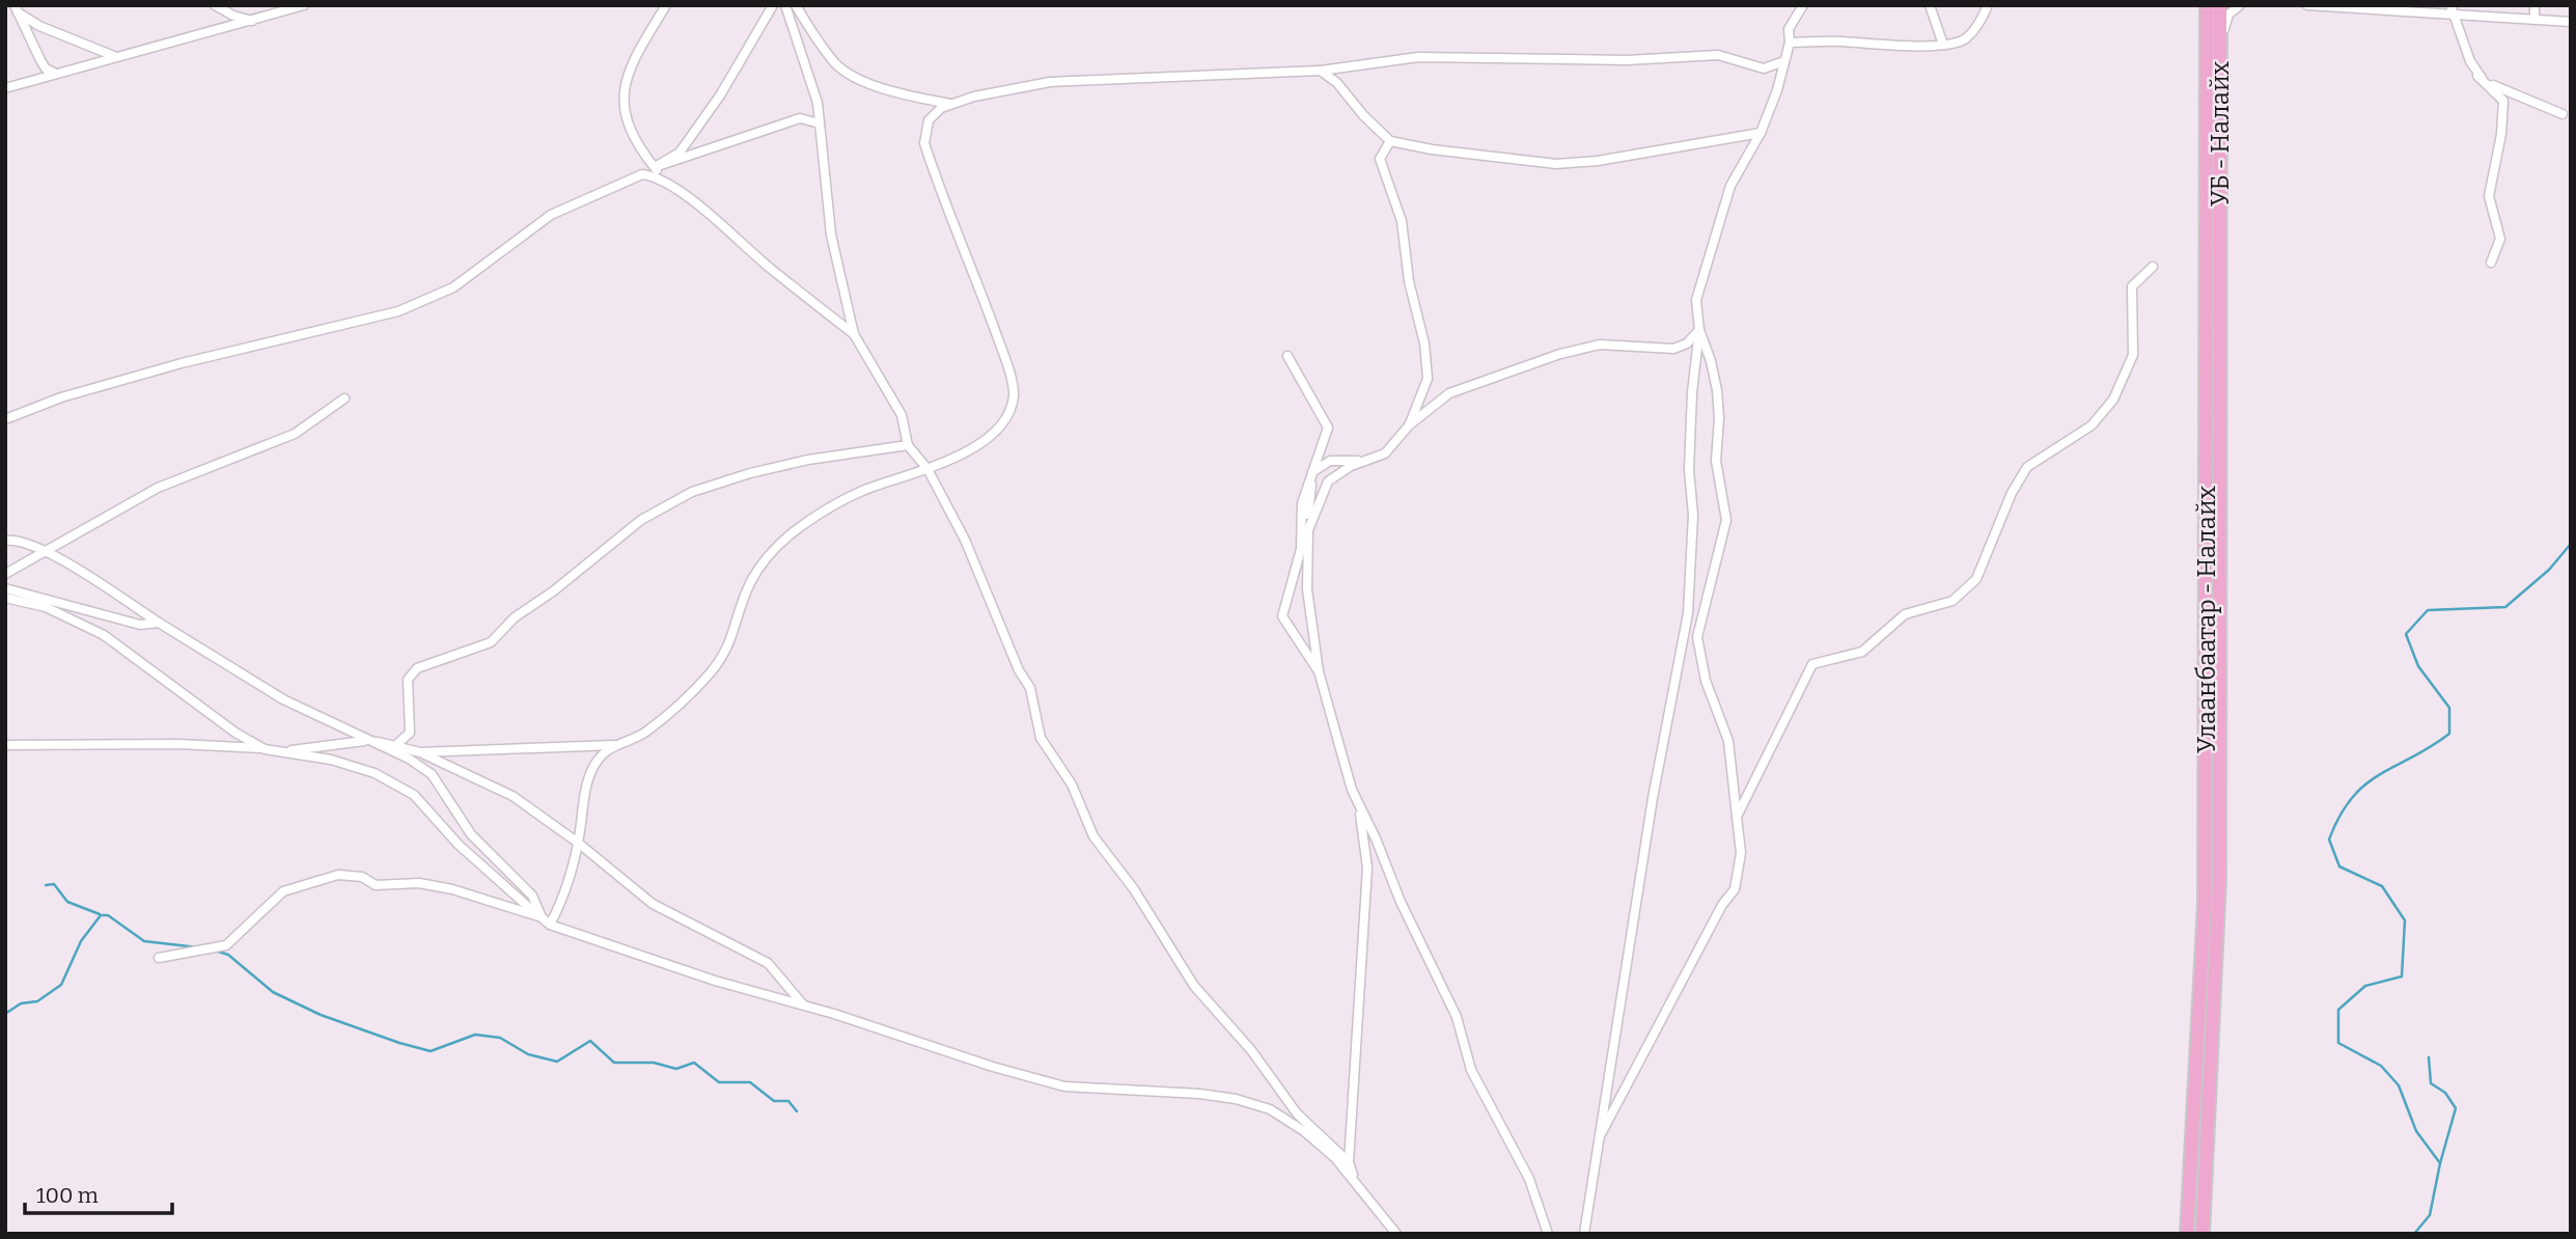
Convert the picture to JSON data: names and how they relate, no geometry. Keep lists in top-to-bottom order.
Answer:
{
  "streets": {
    "highway": ["УБ - Налайх", "Улаанбаатар - Налайх"]
  },
  "crossings": [
    ["УБ - Налайх", "Улаанбаатар - Налайх"]
  ],
  "scale_bar": "100 m"
}
